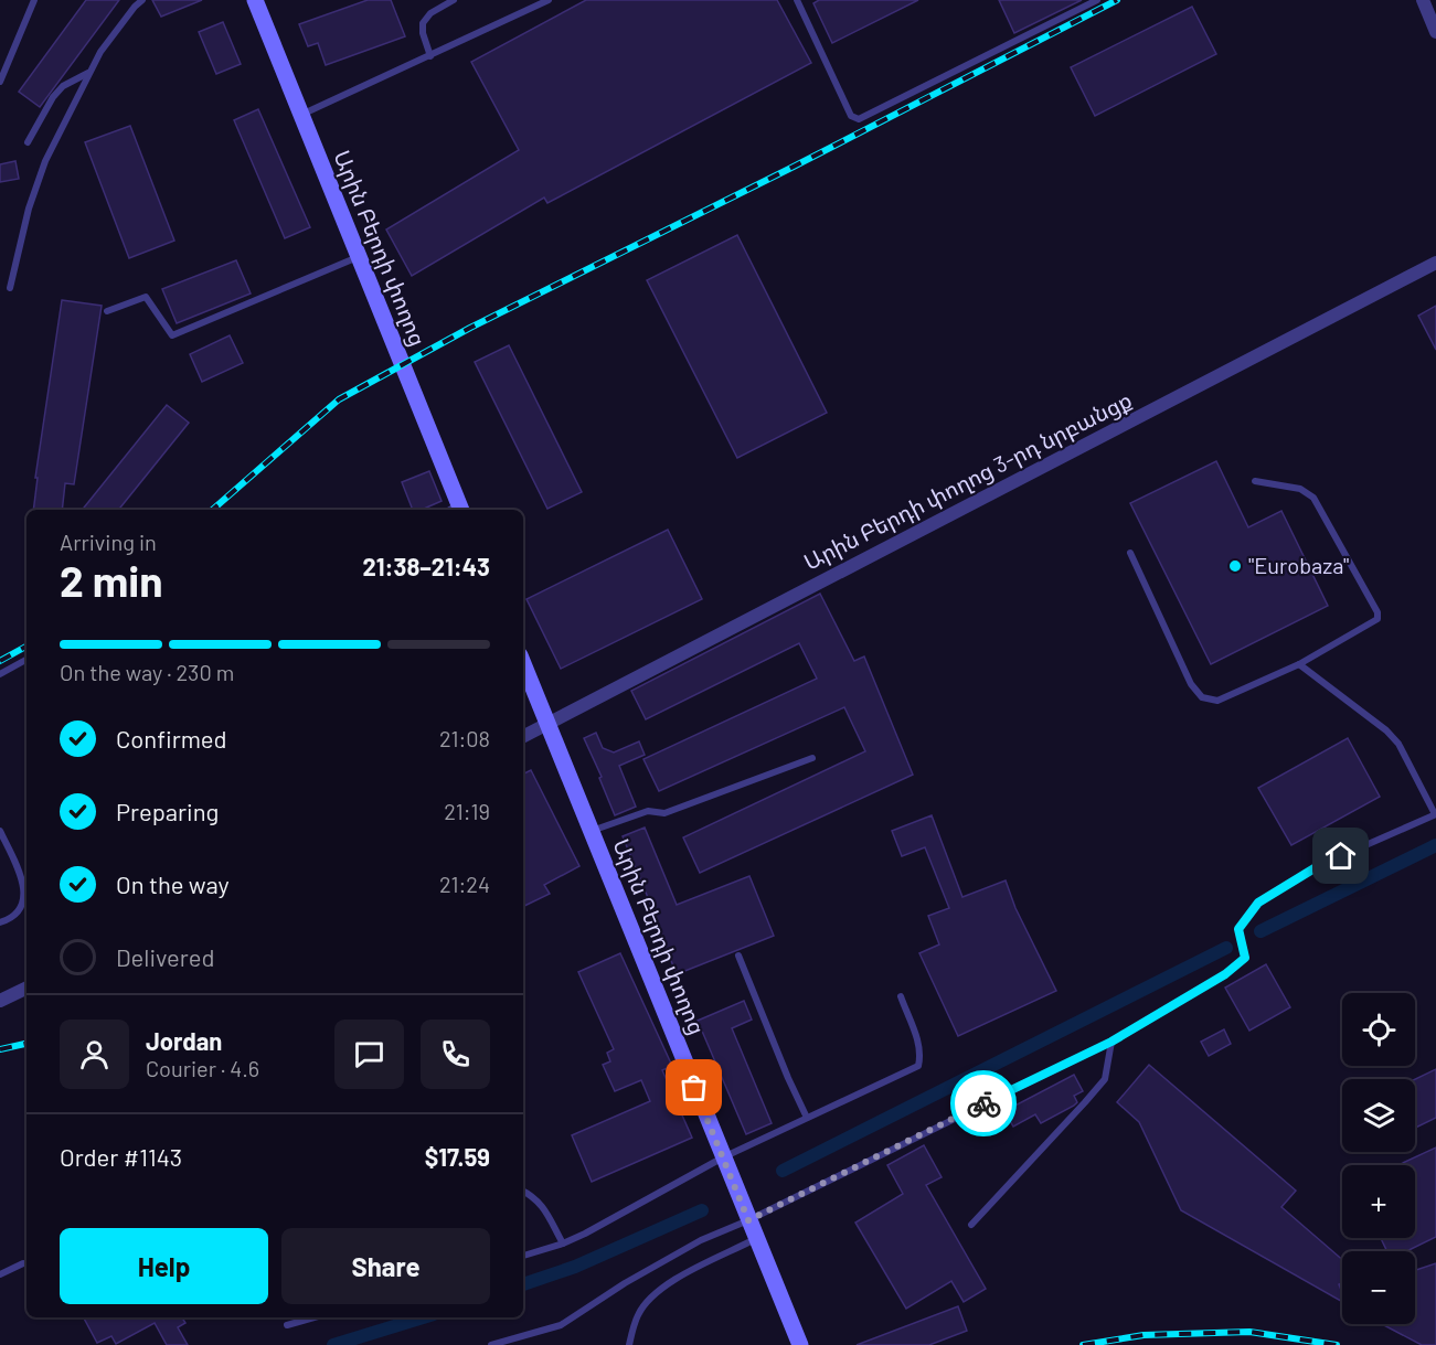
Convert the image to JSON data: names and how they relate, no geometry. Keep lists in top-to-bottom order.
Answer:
{
  "streets": {
    "street": ["Արին Բերդի փողոց", "Արին Բերդի փողոց 3-րդ նրբանցք"]
  },
  "crossings": [
    ["Արին Բերդի փողոց", "Արին Բերդի փողոց 3-րդ նրբանցք"]
  ],
  "places": ["\"Eurobaza\""],
  "page": {
    "heading": ["2 min", "Arriving in", "21:38–21:43"],
    "panel": [
      "Jordan",
      "Courier · 4.6",
      "Order #1143",
      "$17.59"
    ],
    "bar": "On the way · 230 m",
    "list": [
      ["Confirmed", "21:08"],
      ["Preparing", "21:19"],
      ["On the way", "21:24"],
      "Delivered"
    ],
    "map_buttons": ["+", "−"],
    "buttons": ["Help", "Share"]
  }
}
